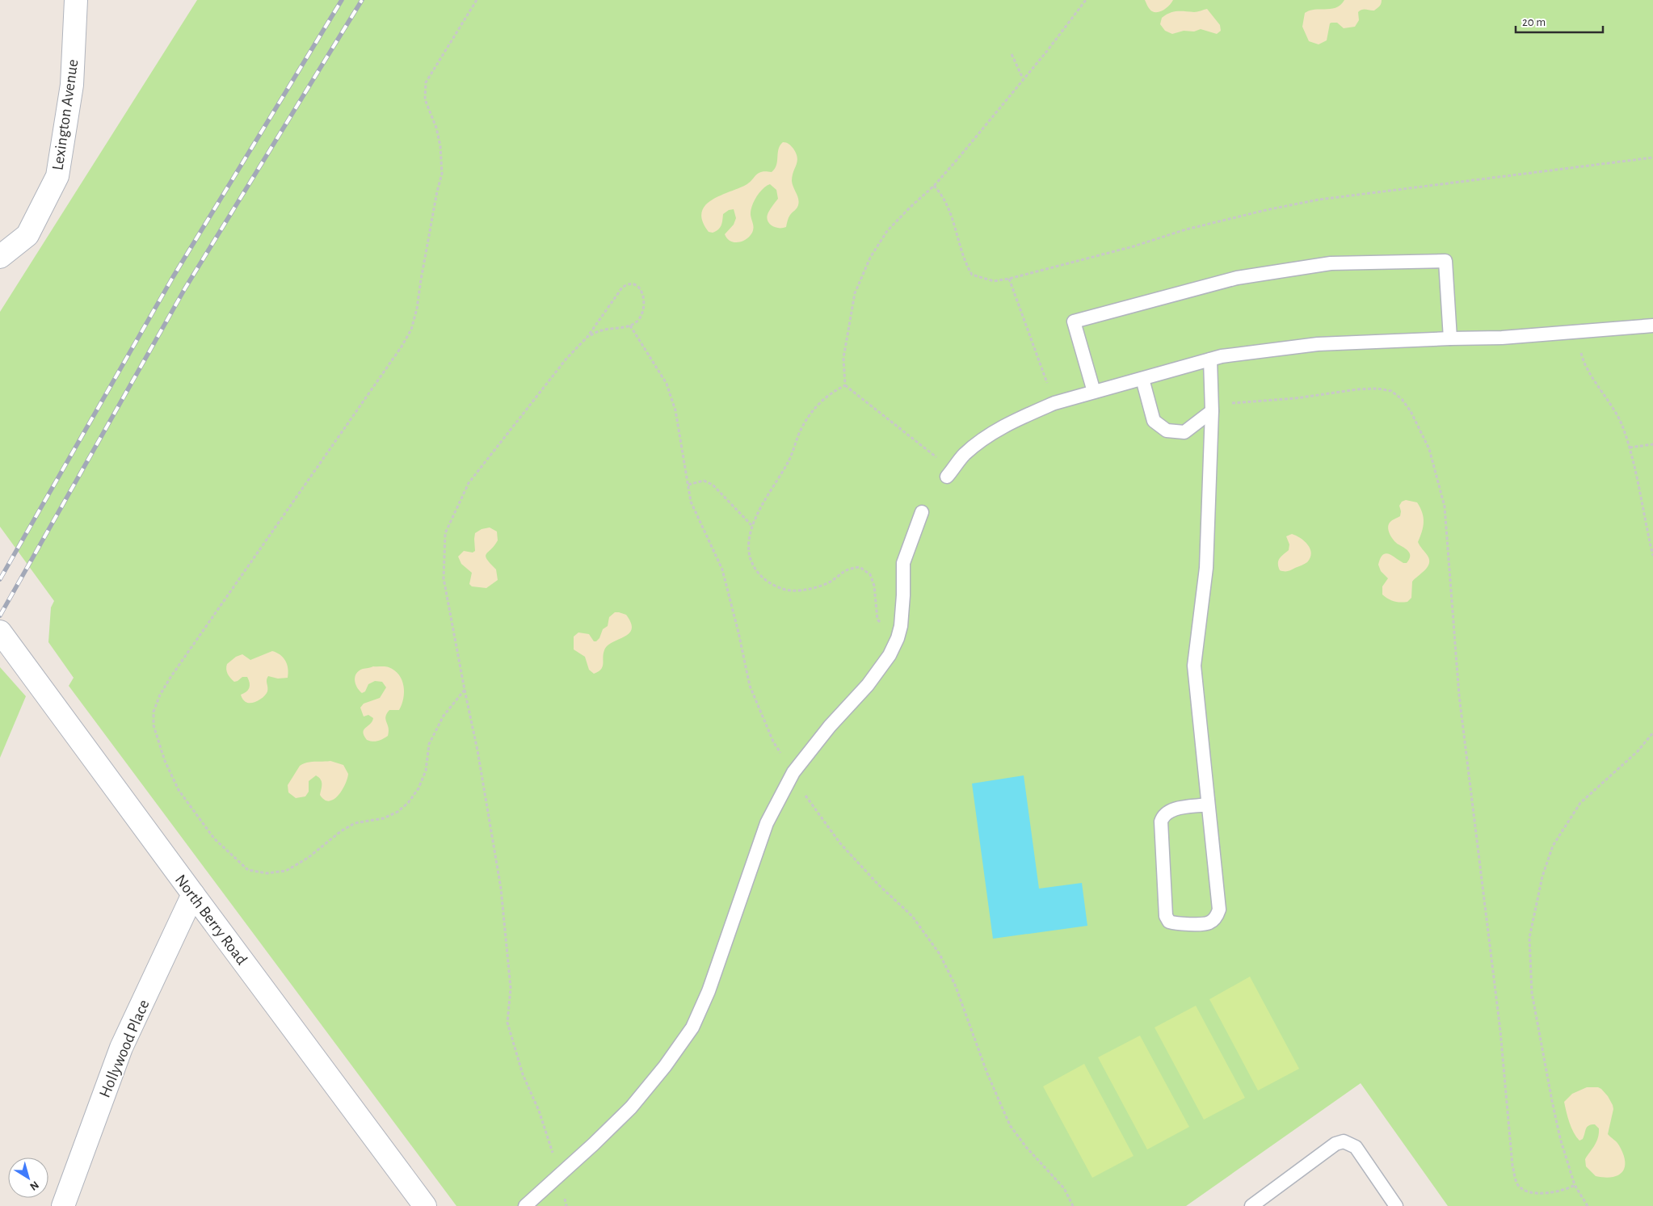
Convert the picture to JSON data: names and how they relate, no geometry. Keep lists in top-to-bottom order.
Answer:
{
  "streets": {
    "main road": ["Lexington Avenue", "North Berry Road", "Hollywood Place"]
  },
  "crossings": [
    ["North Berry Road", "Hollywood Place"]
  ],
  "scale_bar": "20 m",
  "north": "bottom right"
}
